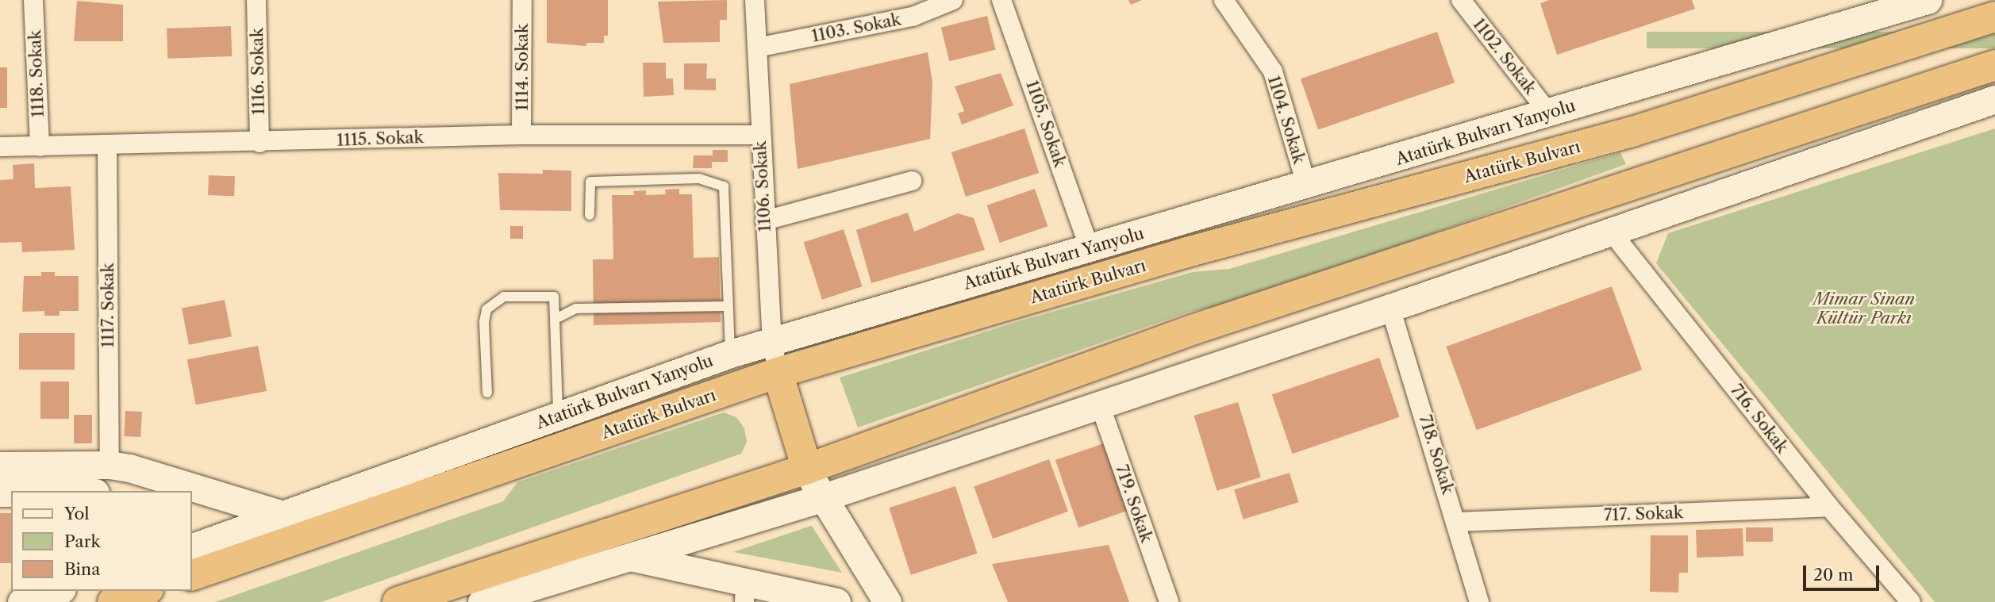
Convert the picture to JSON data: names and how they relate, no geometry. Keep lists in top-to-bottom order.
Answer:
{
  "streets": {
    "highway": ["Atatürk Bulvarı"],
    "street": [
      "1103. Sokak",
      "1102. Sokak",
      "1114. Sokak",
      "1116. Sokak",
      "1118. Sokak",
      "1104. Sokak",
      "1105. Sokak",
      "Atatürk Bulvarı Yanyolu",
      "1115. Sokak",
      "1106. Sokak",
      "1117. Sokak",
      "716. Sokak",
      "718. Sokak",
      "719. Sokak",
      "717. Sokak"
    ]
  },
  "crossings": [
    ["1103. Sokak", "1106. Sokak"],
    ["1102. Sokak", "Atatürk Bulvarı Yanyolu"],
    ["1114. Sokak", "1115. Sokak"],
    ["1116. Sokak", "1115. Sokak"],
    ["1118. Sokak", "1115. Sokak"],
    ["1104. Sokak", "Atatürk Bulvarı Yanyolu"],
    ["1105. Sokak", "Atatürk Bulvarı Yanyolu"],
    ["Atatürk Bulvarı Yanyolu", "1106. Sokak"],
    ["1115. Sokak", "1106. Sokak"],
    ["1115. Sokak", "1117. Sokak"],
    ["Atatürk Bulvarı", "1106. Sokak"],
    ["716. Sokak", "717. Sokak"],
    ["718. Sokak", "717. Sokak"]
  ],
  "parks": ["Mimar Sinan Kültür Parkı"],
  "legend": ["Yol", "Park", "Bina"],
  "scale_bar": "20 m"
}
